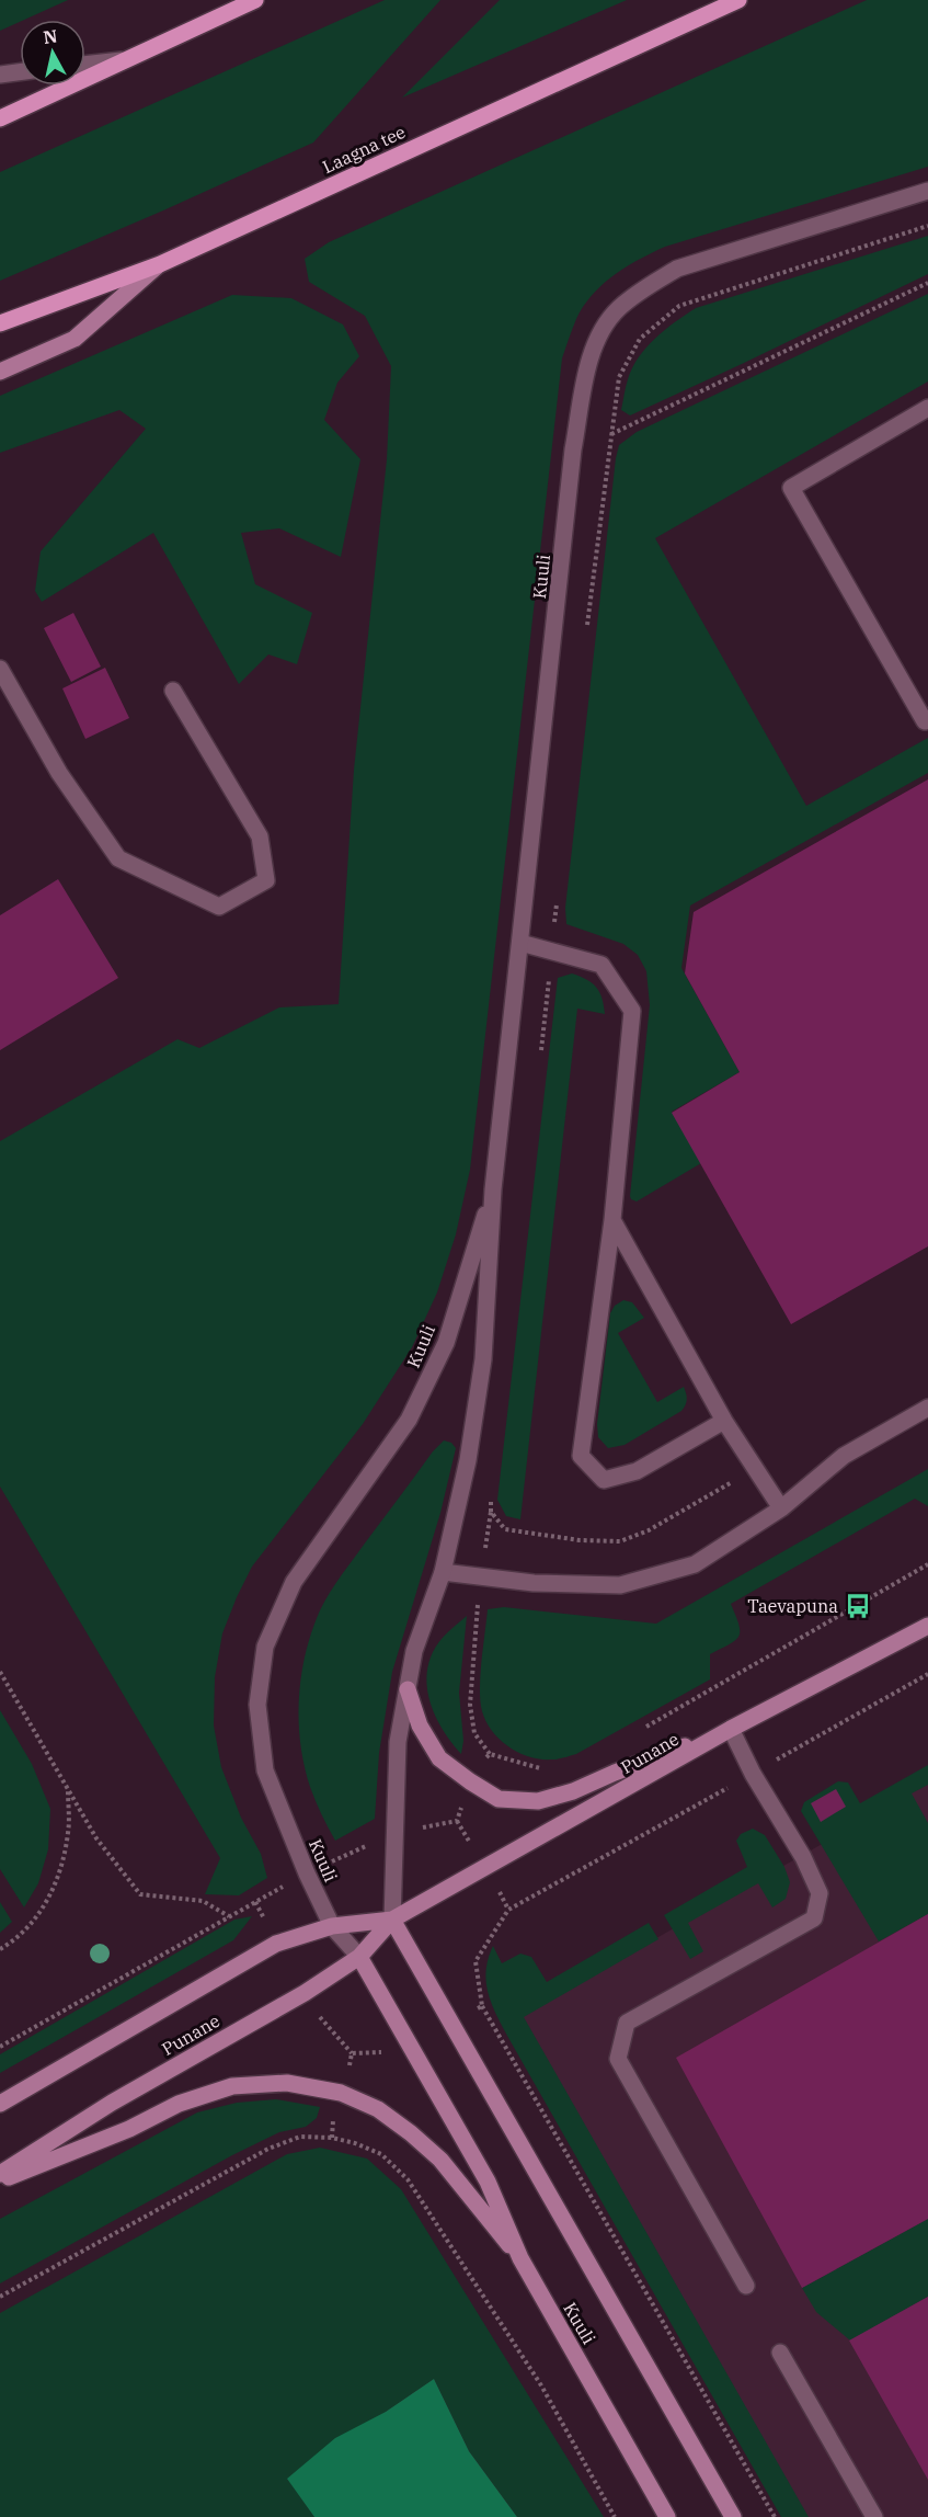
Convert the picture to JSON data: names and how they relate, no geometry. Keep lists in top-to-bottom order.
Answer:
{
  "streets": {
    "main road": ["Laagna tee", "Kuuli", "Punane"]
  },
  "crossings": [
    ["Kuuli", "Punane"]
  ],
  "places": {
    "bus stop": ["Taevapuna"]
  },
  "north": "top"
}
